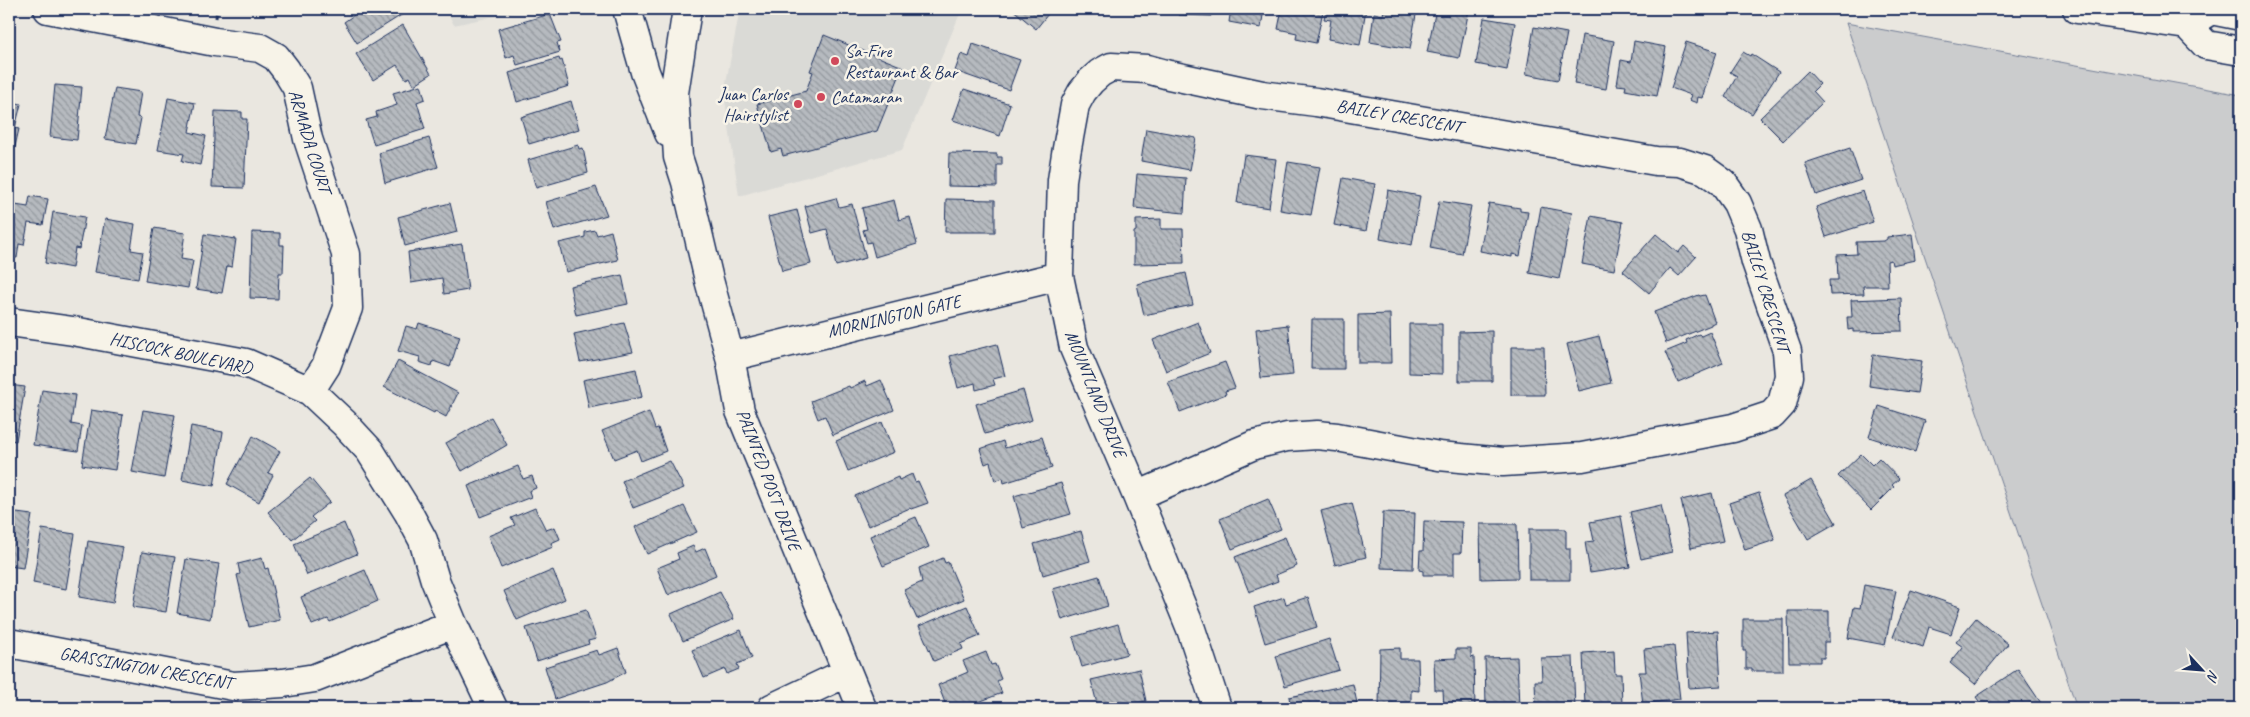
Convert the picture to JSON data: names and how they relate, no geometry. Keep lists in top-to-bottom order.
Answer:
{
  "streets": {
    "street": [
      "BAILEY CRESCENT",
      "ARMADA COURT",
      "MORNINGTON GATE",
      "HISCOCK BOULEVARD",
      "MOUNTLAND DRIVE",
      "PAINTED POST DRIVE",
      "GRASSINGTON CRESCENT"
    ]
  },
  "crossings": [
    ["BAILEY CRESCENT", "MOUNTLAND DRIVE"],
    ["ARMADA COURT", "HISCOCK BOULEVARD"],
    ["MORNINGTON GATE", "MOUNTLAND DRIVE"],
    ["MORNINGTON GATE", "PAINTED POST DRIVE"],
    ["HISCOCK BOULEVARD", "GRASSINGTON CRESCENT"]
  ],
  "places": ["Sa-Fire Restaurant & Bar", "Catamaran", "Juan Carlos Hairstylist"],
  "north": "bottom right"
}
